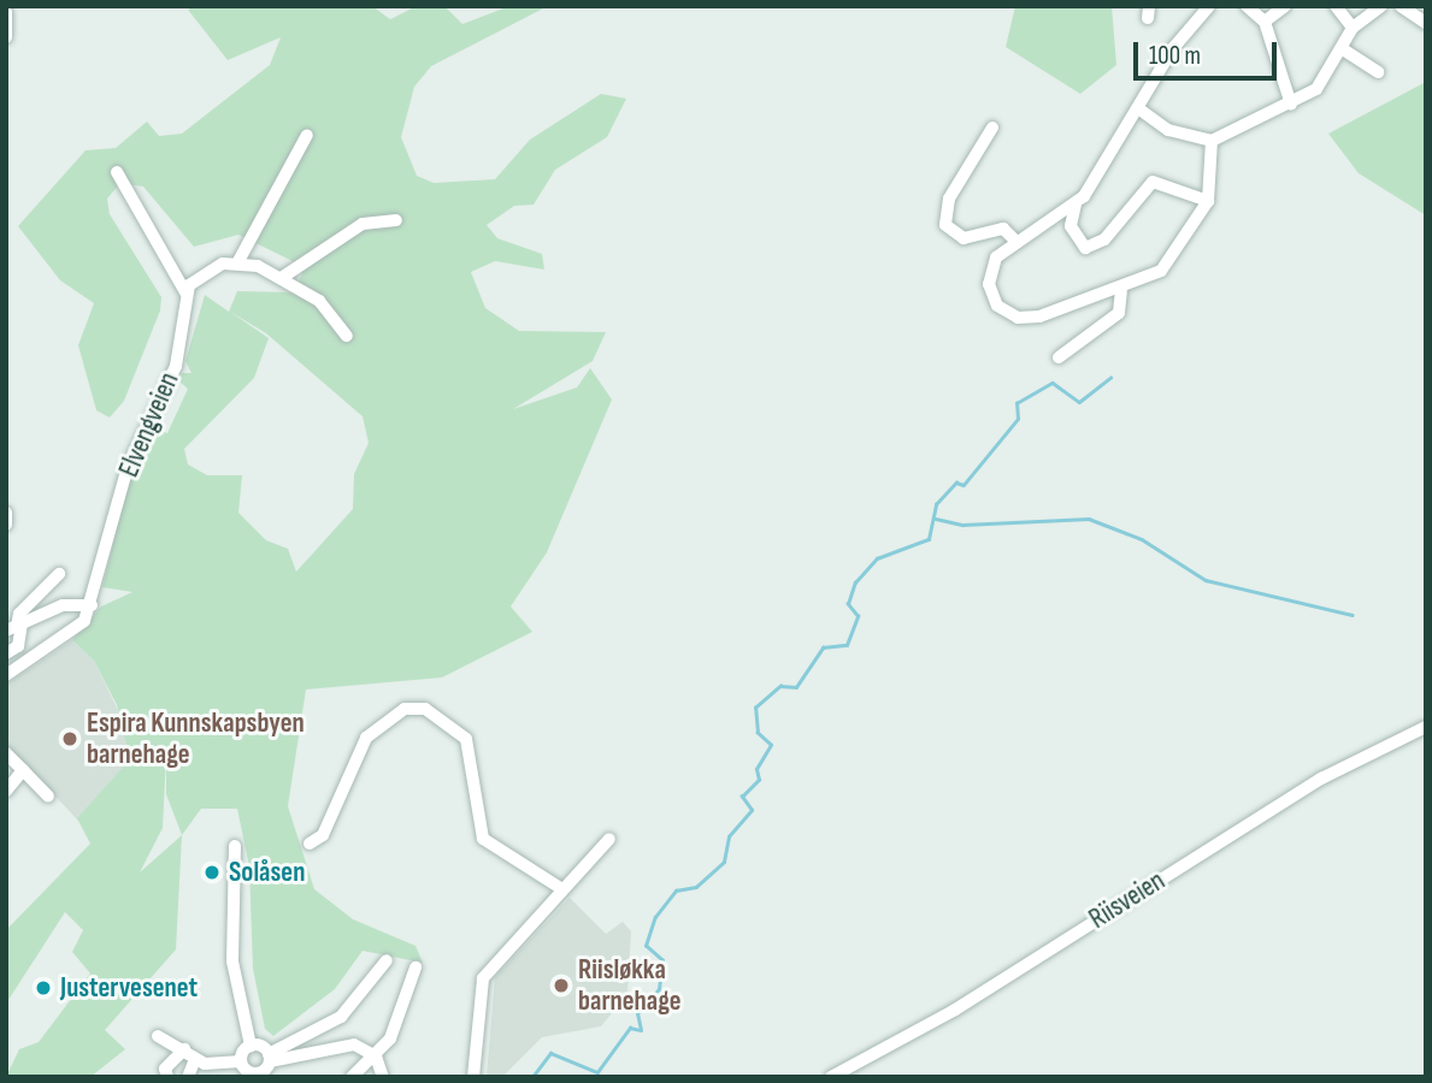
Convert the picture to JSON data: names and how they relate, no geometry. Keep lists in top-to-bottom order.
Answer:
{
  "streets": {
    "street": ["Elvengveien", "Riisveien"]
  },
  "places": [
    "Espira Kunnskapsbyen barnehage",
    "Solåsen",
    "Riisløkka barnehage",
    "Justervesenet"
  ],
  "scale_bar": "100 m"
}
